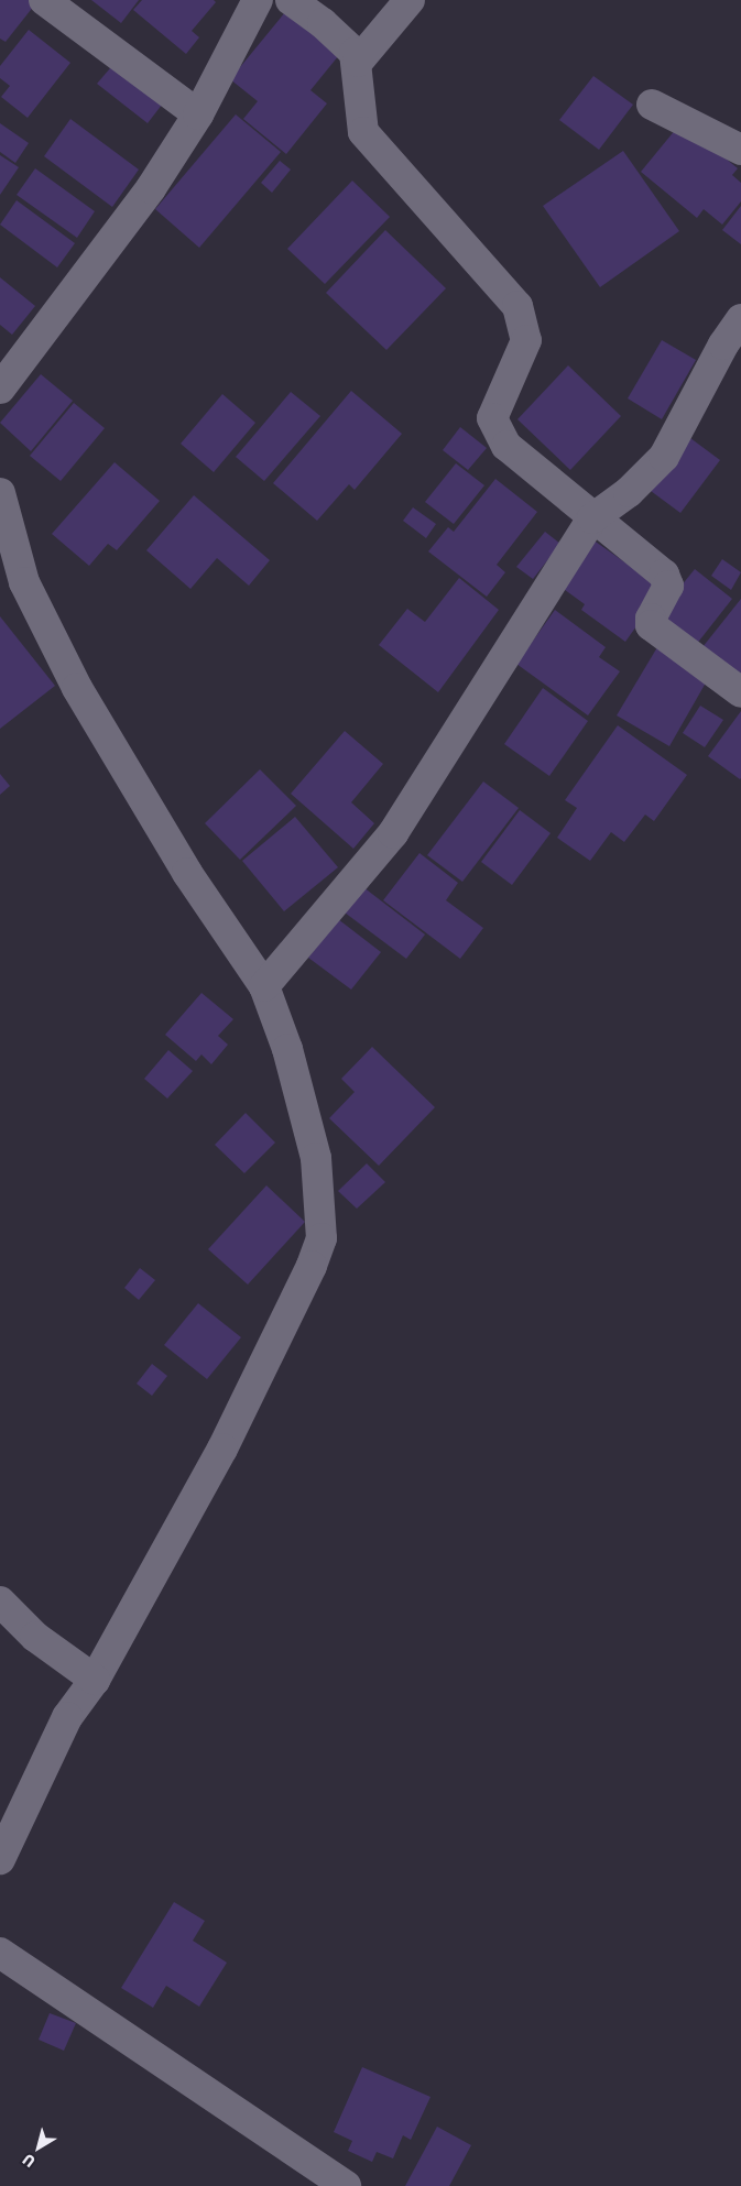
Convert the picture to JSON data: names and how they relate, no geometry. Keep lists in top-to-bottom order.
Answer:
{
  "north": "bottom left"
}
